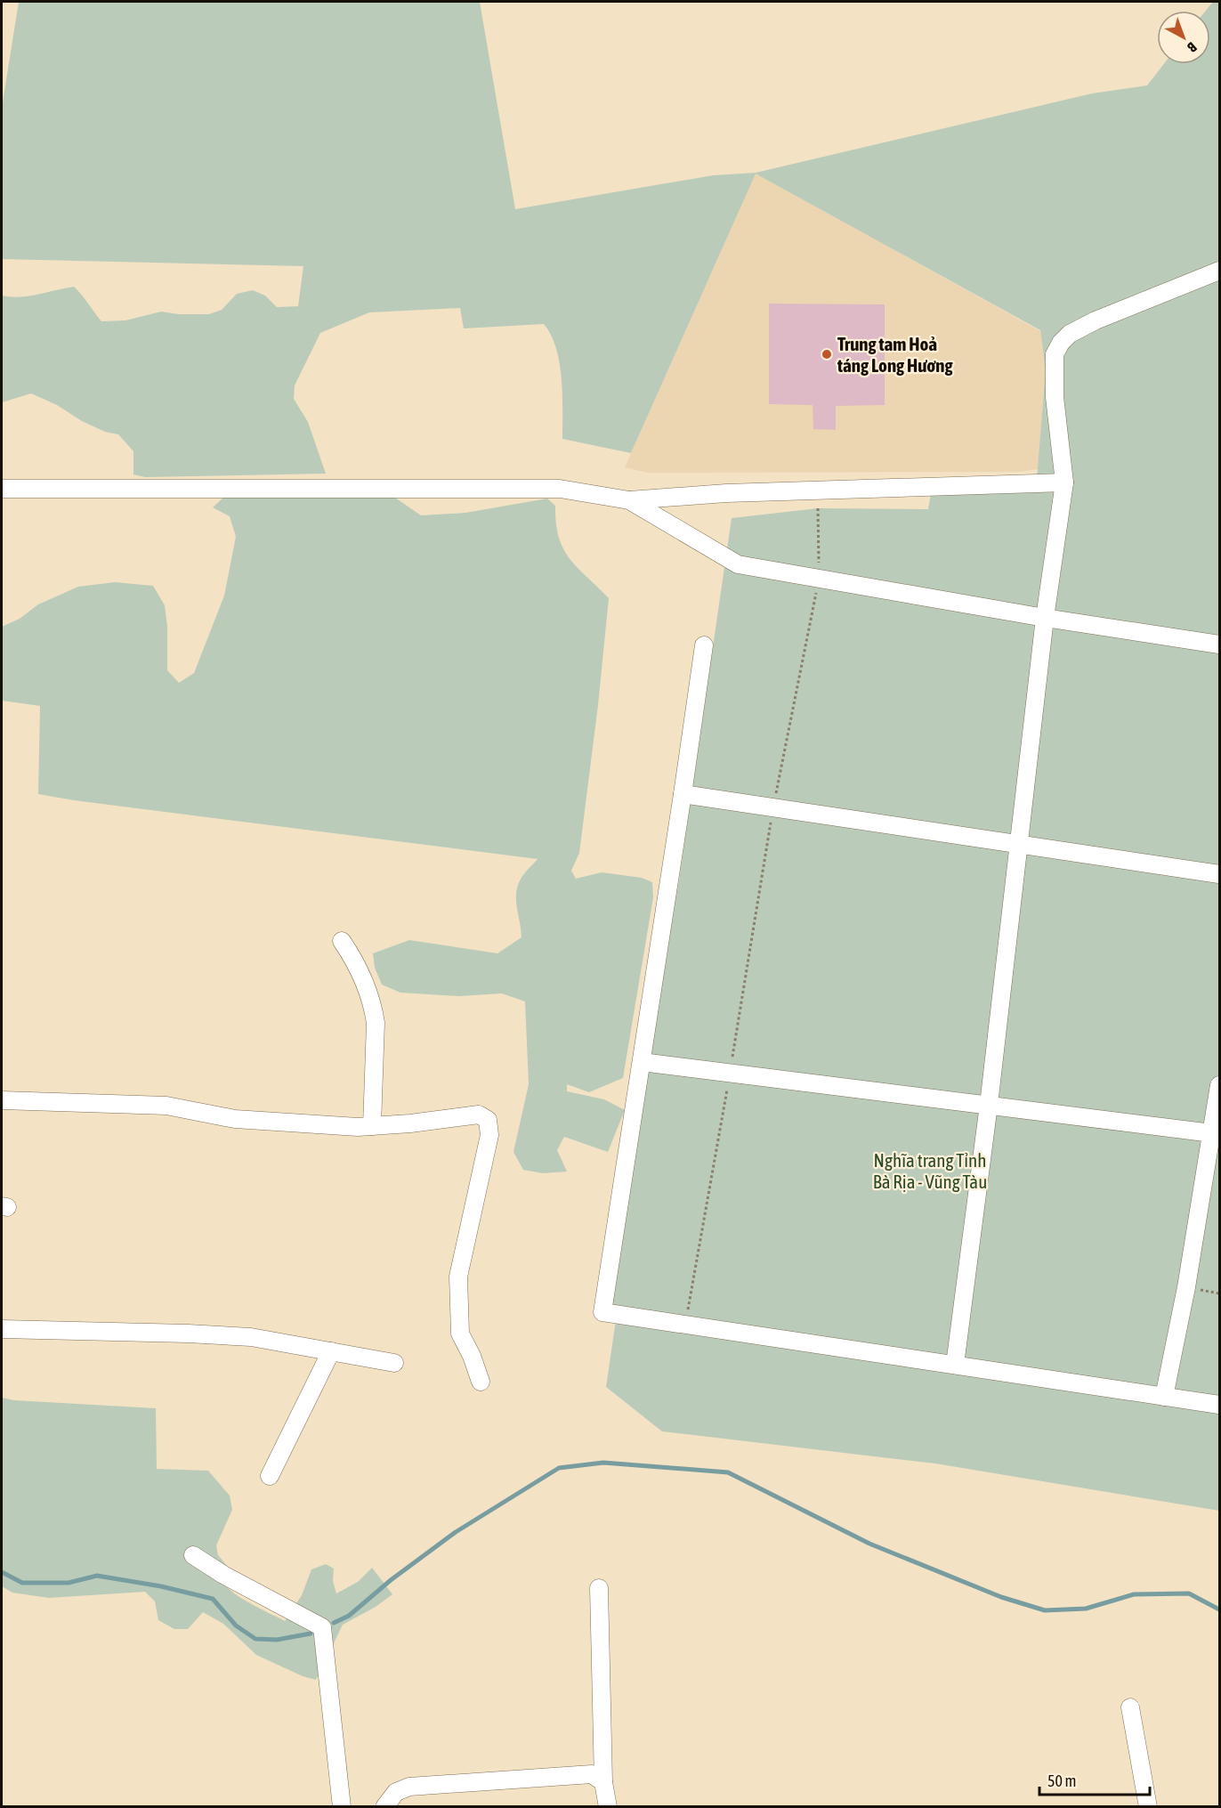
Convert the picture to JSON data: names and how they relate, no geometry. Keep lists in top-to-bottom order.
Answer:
{
  "parks": ["Nghĩa trang Tỉnh Bà Rịa - Vũng Tàu"],
  "places": ["Trung tam Hoả táng Long Hương"],
  "scale_bar": "50 m",
  "north": "bottom right"
}
